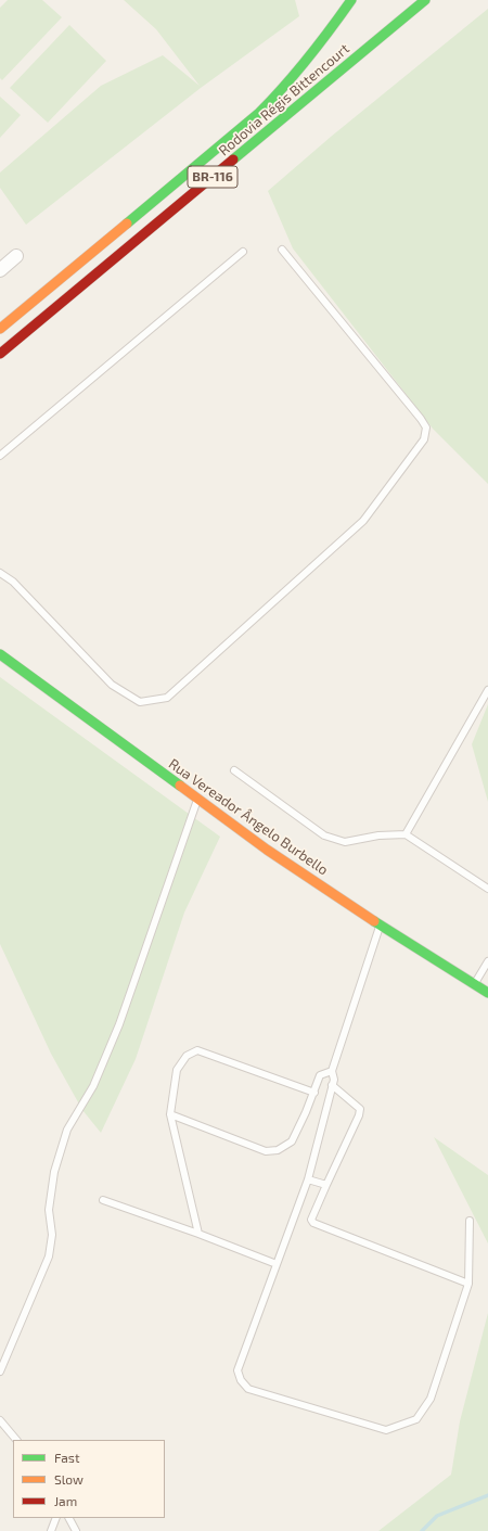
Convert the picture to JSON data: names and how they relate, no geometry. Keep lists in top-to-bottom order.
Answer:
{
  "streets": {
    "main road": ["Rodovia Régis Bittencourt", "BR-116", "Rua Vereador Ângelo Burbello"]
  },
  "legend": ["Fast", "Slow", "Jam"]
}
